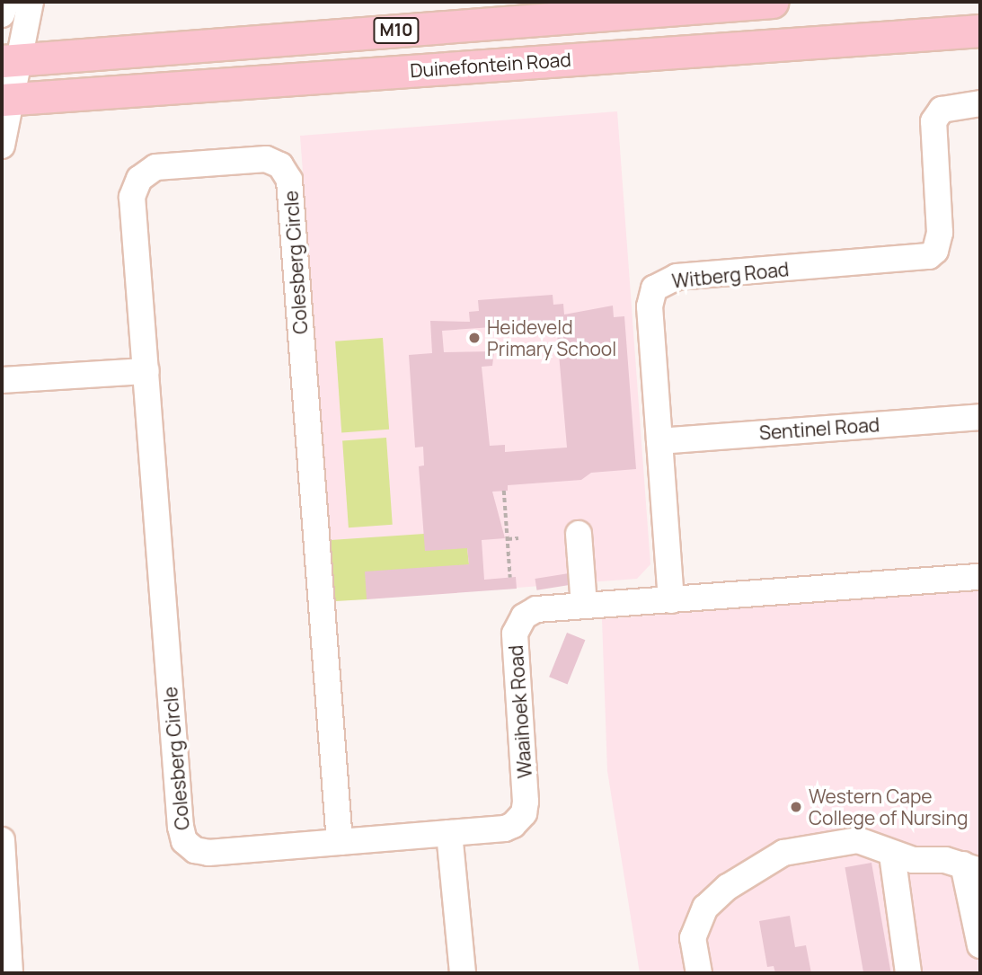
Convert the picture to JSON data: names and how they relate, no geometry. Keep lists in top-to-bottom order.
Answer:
{
  "streets": {
    "main road": ["M10", "Duinefontein Road"],
    "street": [
      "Colesberg Circle",
      "Witberg Road",
      "Sentinel Road",
      "Waaihoek Road"
    ]
  },
  "crossings": [
    ["Colesberg Circle", "Waaihoek Road"],
    ["Witberg Road", "Sentinel Road"],
    ["Witberg Road", "Waaihoek Road"]
  ],
  "places": ["Heideveld Primary School", "Western Cape College of Nursing"]
}
